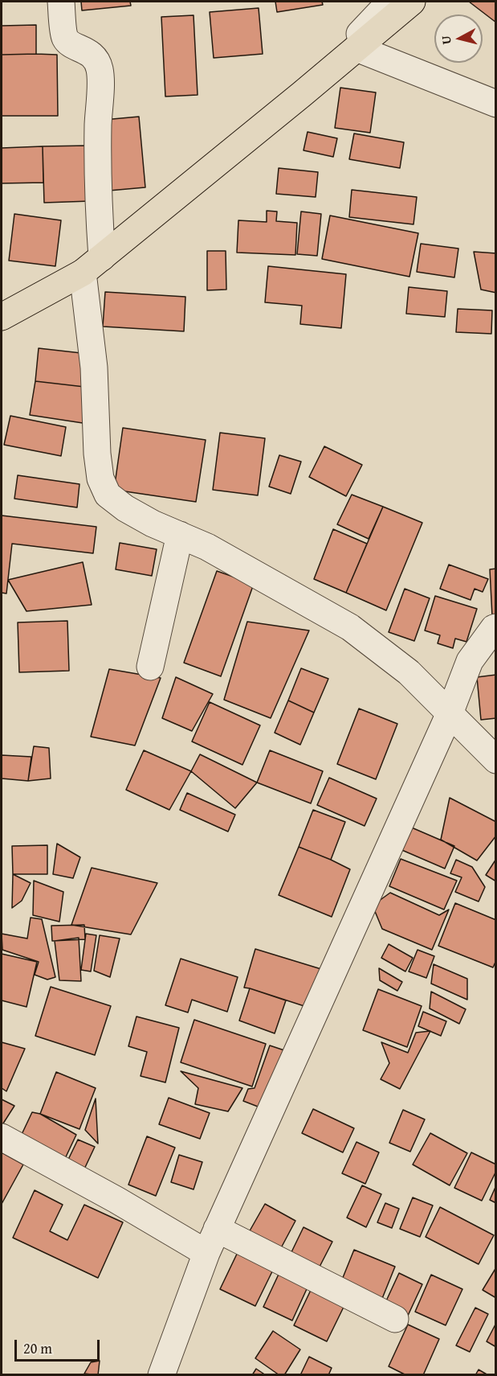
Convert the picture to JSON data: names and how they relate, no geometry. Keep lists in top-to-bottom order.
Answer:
{
  "scale_bar": "20 m",
  "north": "left"
}
